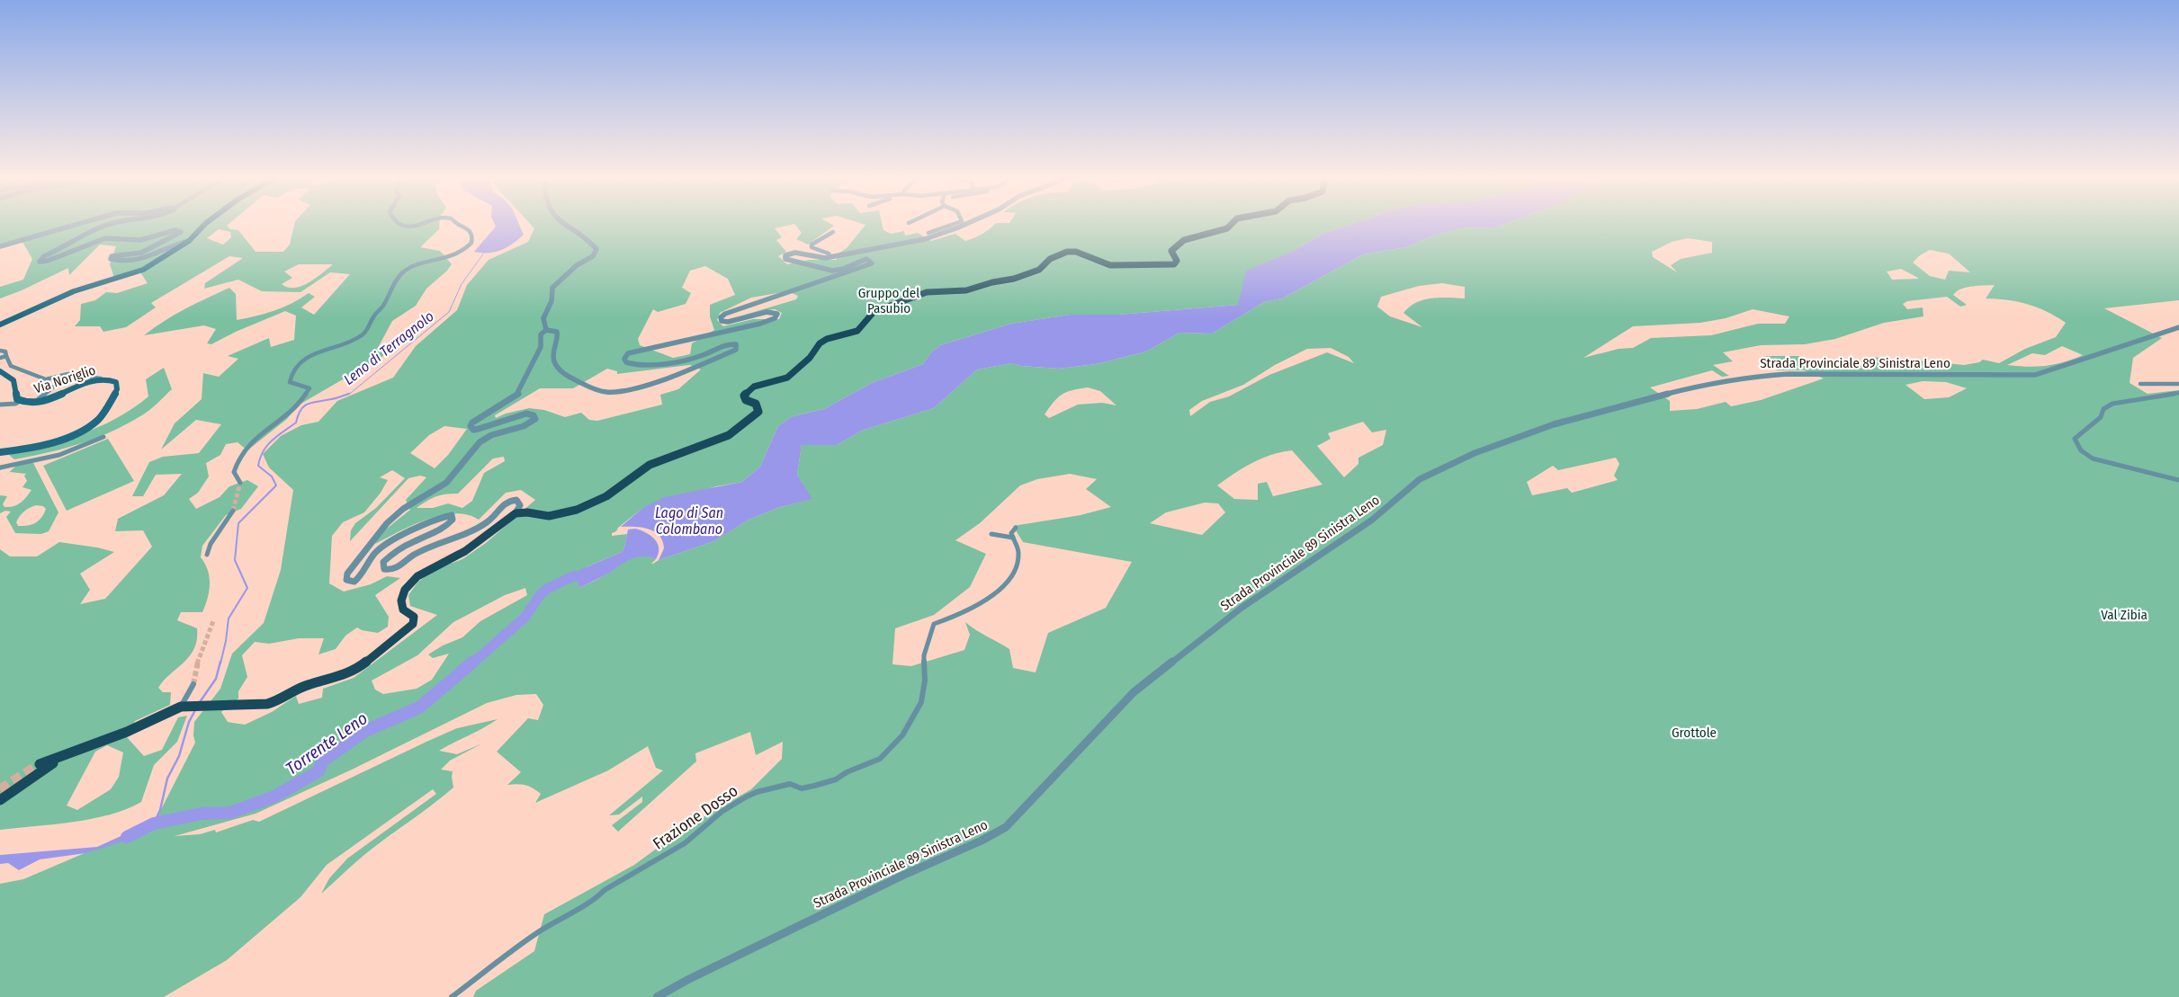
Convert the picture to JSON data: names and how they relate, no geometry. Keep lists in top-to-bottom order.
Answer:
{
  "streets": {
    "main road": ["Via Noriglio"],
    "street": ["Strada Provinciale 89 Sinistra Leno", "Frazione Dosso"]
  },
  "water": ["Leno di Terragnolo", "Lago di San Colombano", "Torrente Leno"],
  "parks": ["Gruppo del Pasubio", "Val Zibia", "Grottole"]
}
